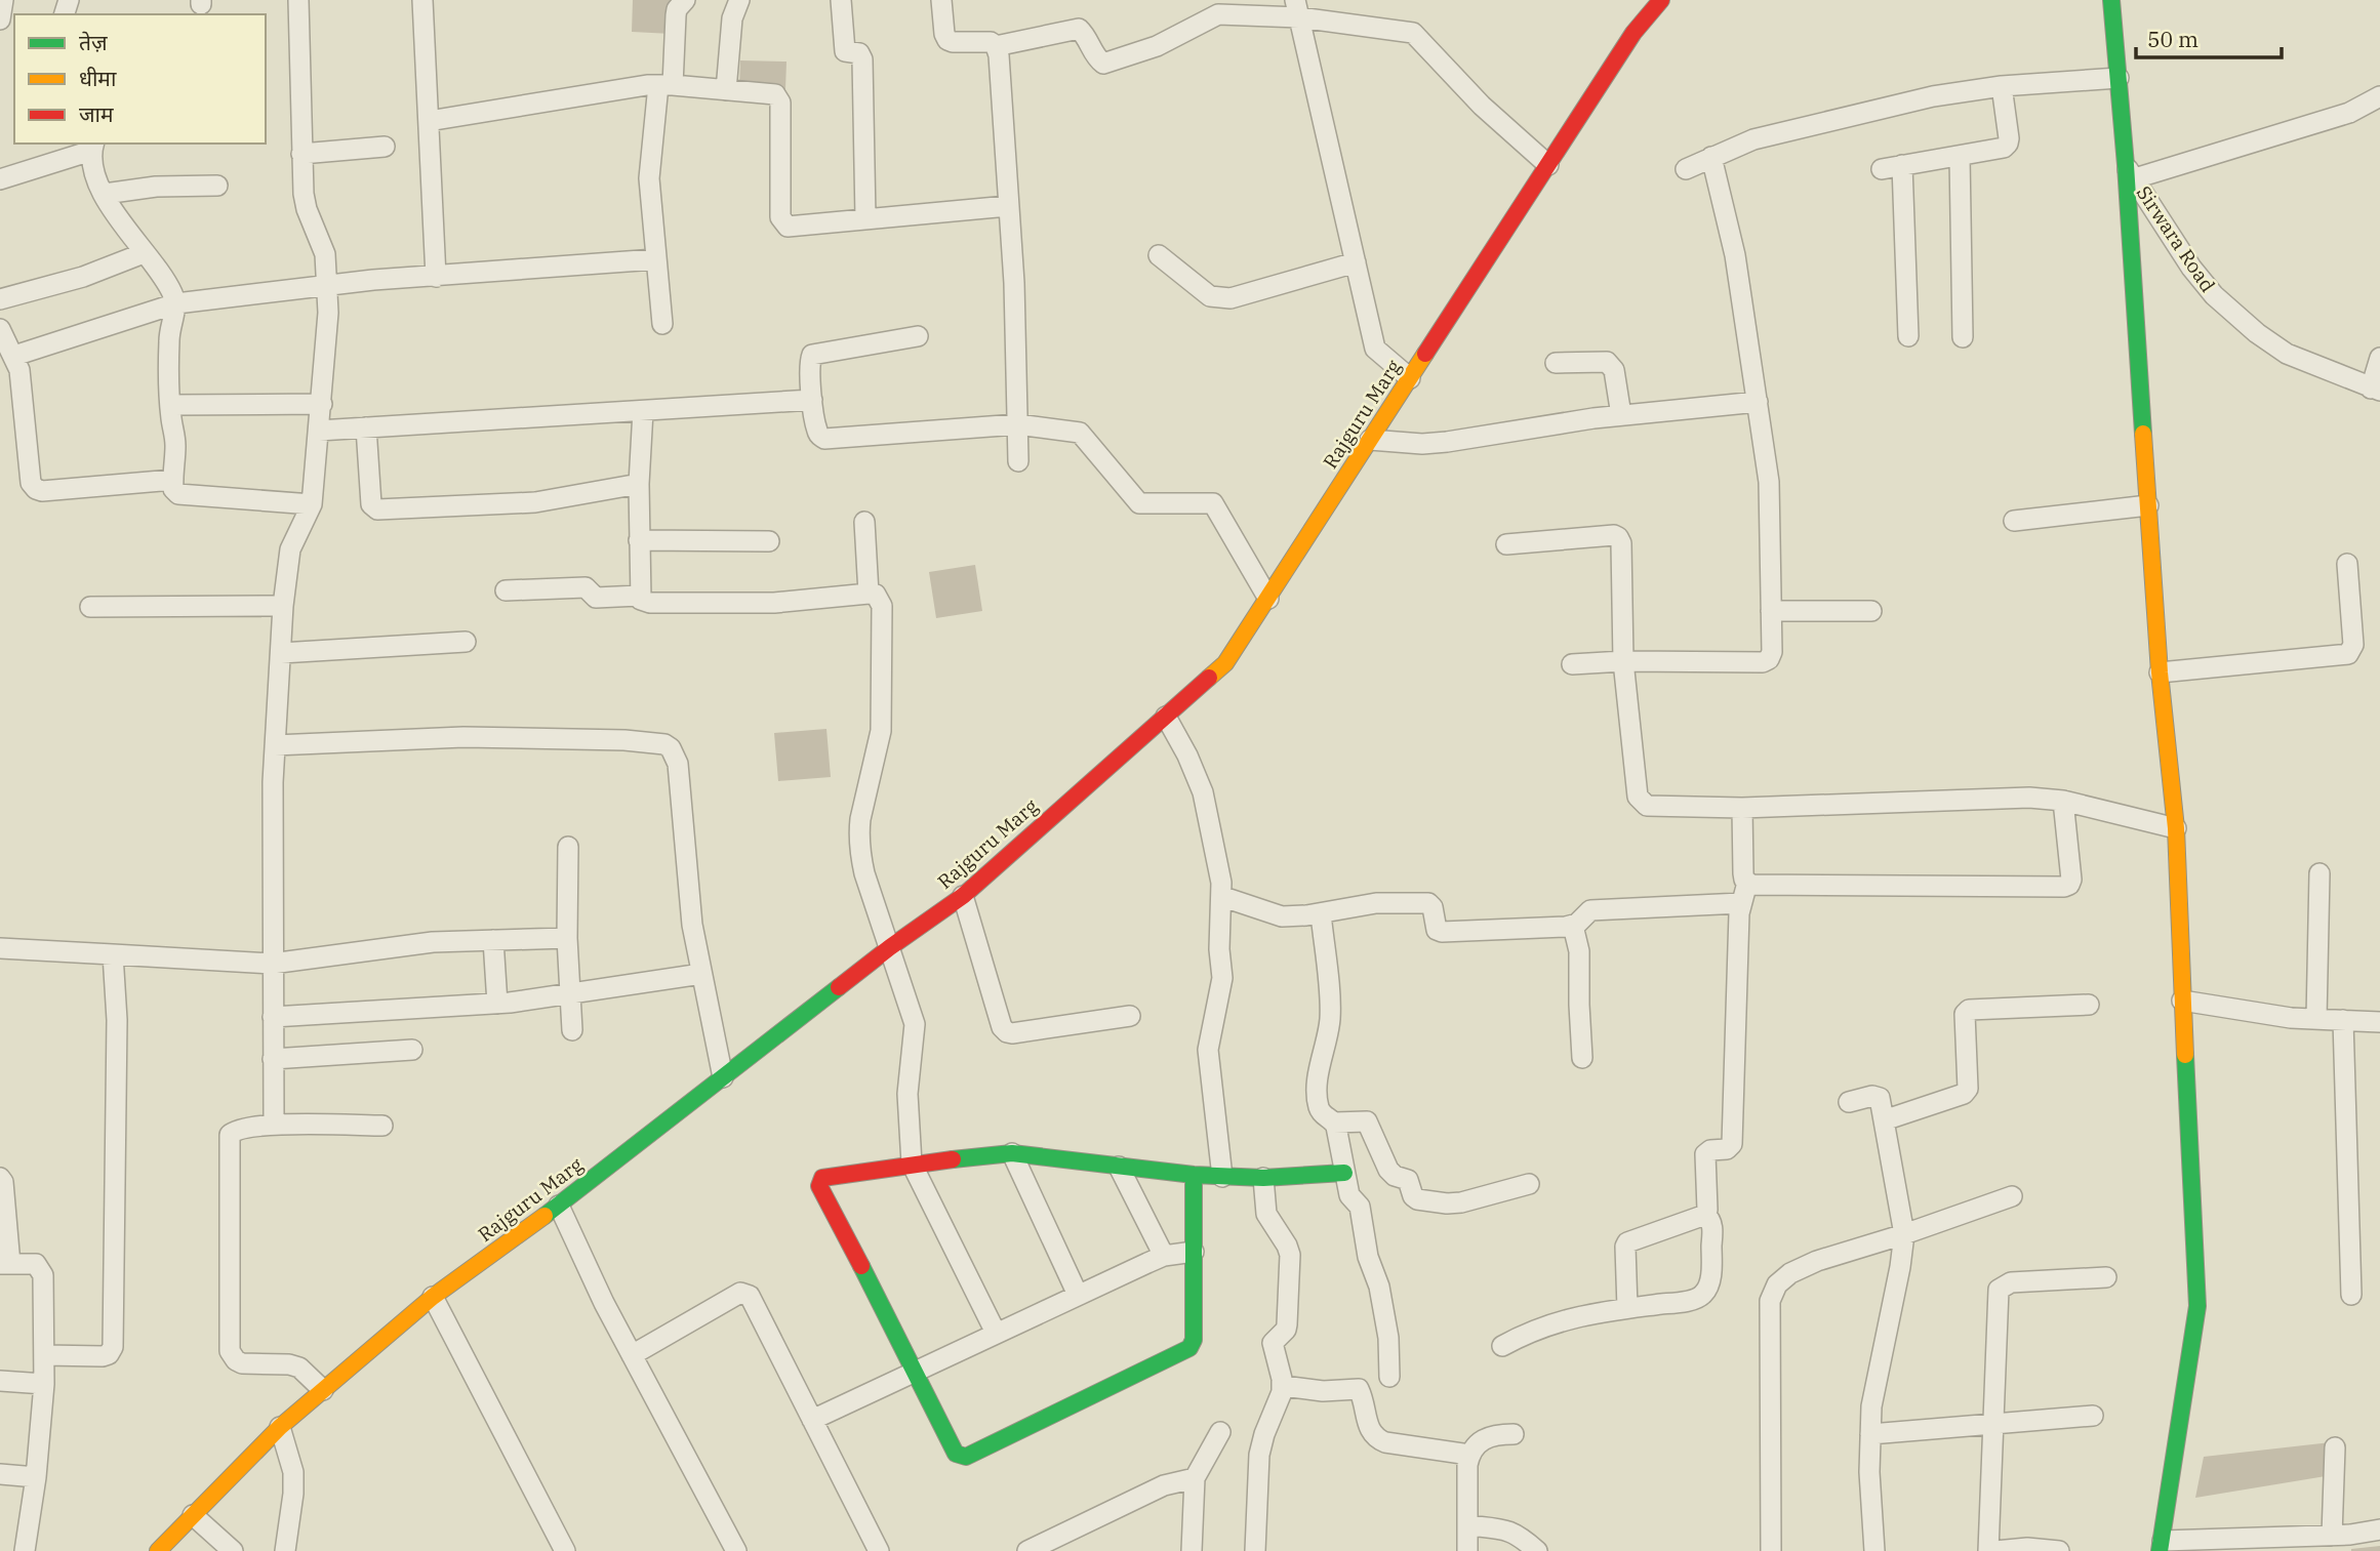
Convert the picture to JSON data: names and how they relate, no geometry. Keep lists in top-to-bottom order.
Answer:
{
  "streets": {
    "street": ["Sirwara Road", "Rajguru Marg"]
  },
  "legend": ["तेज़", "धीमा", "जाम"],
  "scale_bar": "50 m"
}
